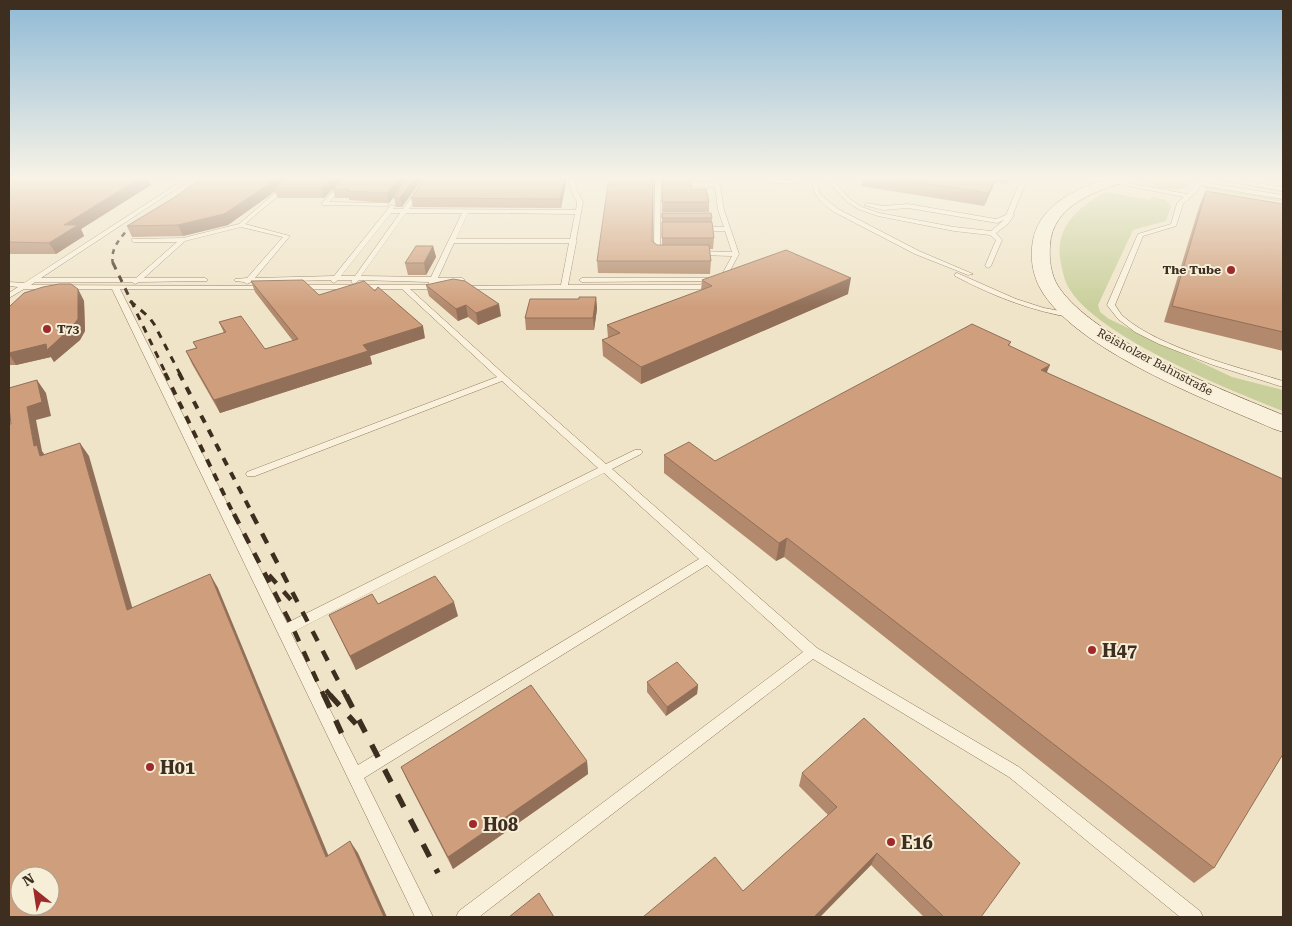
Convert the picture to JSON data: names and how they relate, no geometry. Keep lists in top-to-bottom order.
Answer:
{
  "streets": {
    "main road": ["Reisholzer Bahnstraße"]
  },
  "places": [
    "The Tube",
    "T73",
    "H47",
    "H01",
    "H08",
    "E16"
  ],
  "north": "top left"
}
